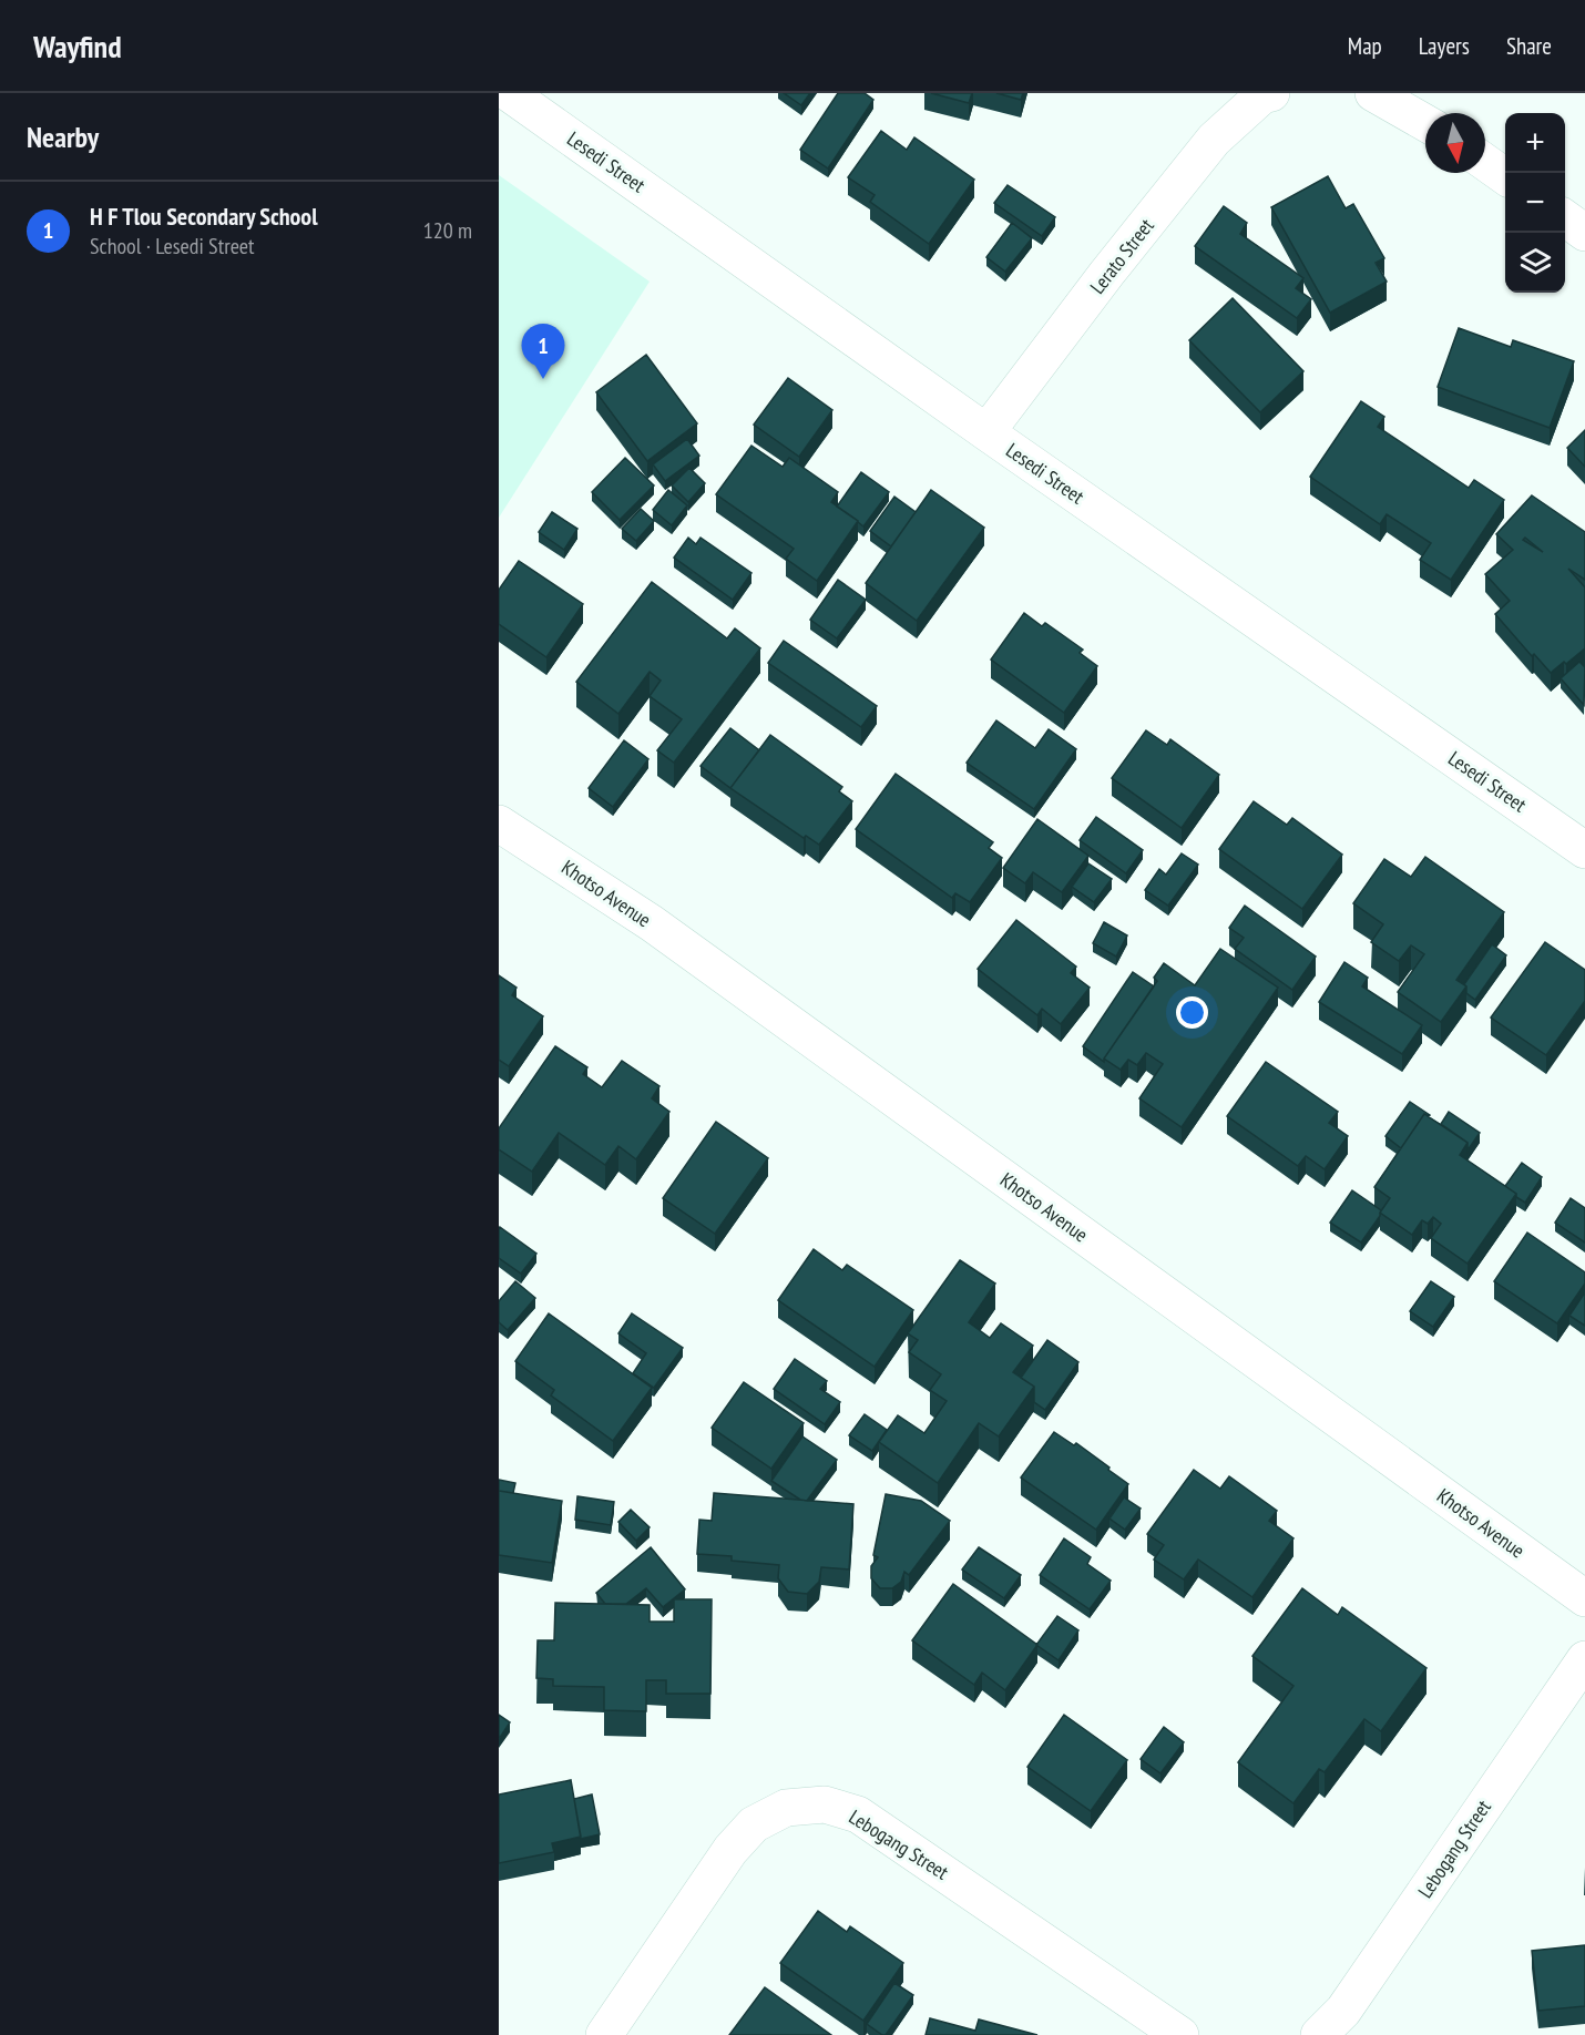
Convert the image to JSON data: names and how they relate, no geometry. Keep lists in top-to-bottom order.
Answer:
{
  "streets": {
    "street": [
      "Lesedi Street",
      "Lerato Street",
      "Khotso Avenue",
      "Lebogang Street"
    ]
  },
  "crossings": [
    ["Lesedi Street", "Lerato Street"]
  ],
  "north": "bottom",
  "page": {
    "header": "Wayfind",
    "nav": ["Map", "Layers", "Share"],
    "heading": "Nearby",
    "map_buttons": ["+", "−"],
    "list": [
      {
        "mark": "1",
        "name": "H F Tlou Secondary School",
        "note": "School · Lesedi Street",
        "value": "120 m"
      }
    ],
    "pins": "1"
  }
}
